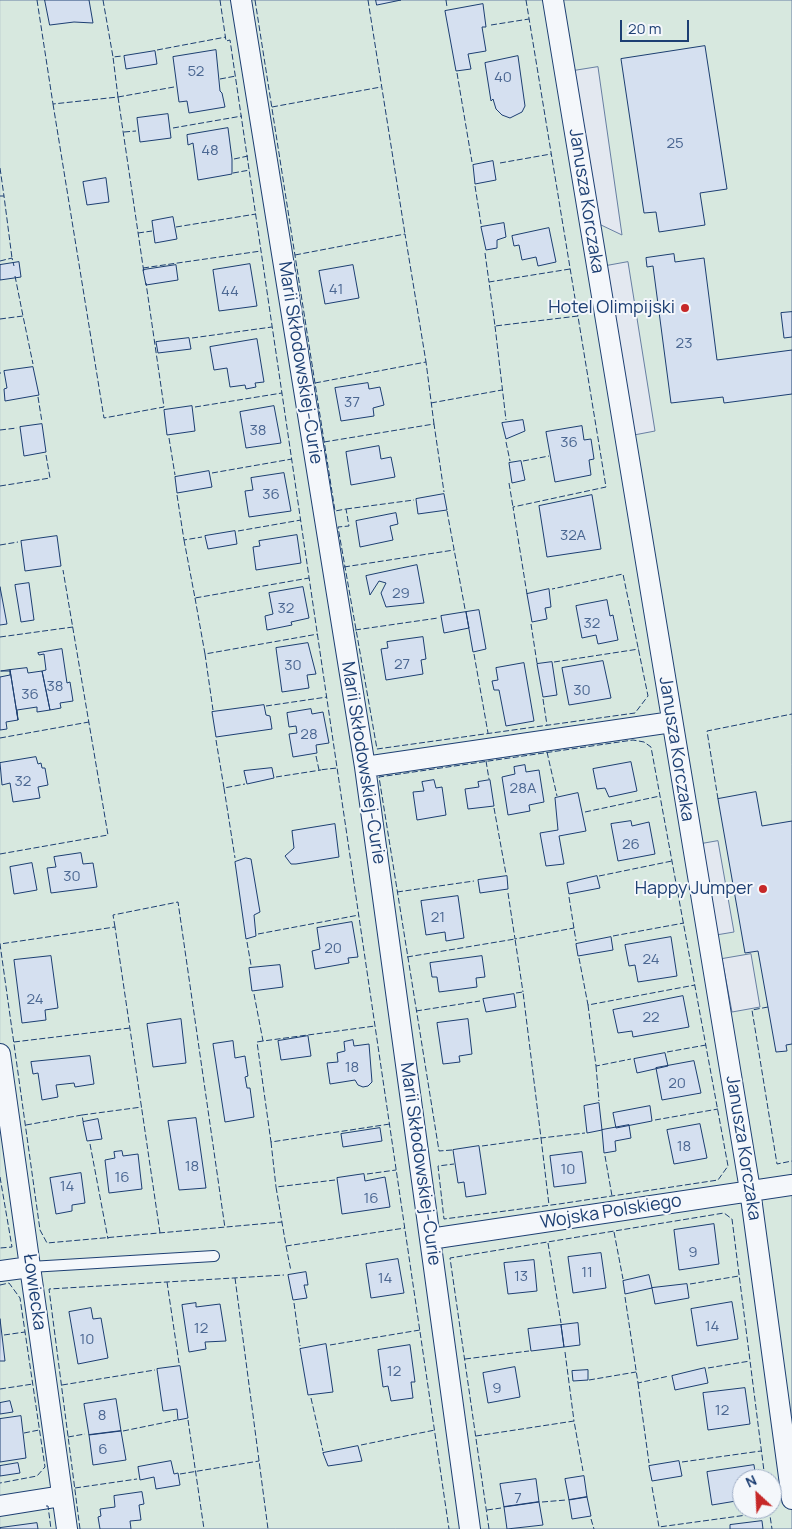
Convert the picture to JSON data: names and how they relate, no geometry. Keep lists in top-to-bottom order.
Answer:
{
  "streets": {
    "street": [
      "Janusza Korczaka",
      "Marii Skłodowskiej-Curie",
      "Wojska Polskiego",
      "Łowiecka"
    ]
  },
  "crossings": [
    ["Janusza Korczaka", "Wojska Polskiego"],
    ["Marii Skłodowskiej-Curie", "Wojska Polskiego"]
  ],
  "places": ["Hotel Olimpijski", "Happy Jumper"],
  "house_numbers": [
    "52",
    "40",
    "25",
    "48",
    "41",
    "44",
    "23",
    "37",
    "38",
    "36",
    "36",
    "32A",
    "29",
    "32",
    "32",
    "27",
    "30",
    "38",
    "30",
    "36",
    "28",
    "32",
    "28A",
    "26",
    "30",
    "21",
    "20",
    "24",
    "24",
    "22",
    "18",
    "20",
    "18",
    "18",
    "10",
    "16",
    "14",
    "16",
    "9",
    "11",
    "13",
    "14",
    "14",
    "12",
    "10",
    "12",
    "9",
    "12",
    "8",
    "6",
    "7"
  ],
  "scale_bar": "20 m",
  "north": "top left"
}
